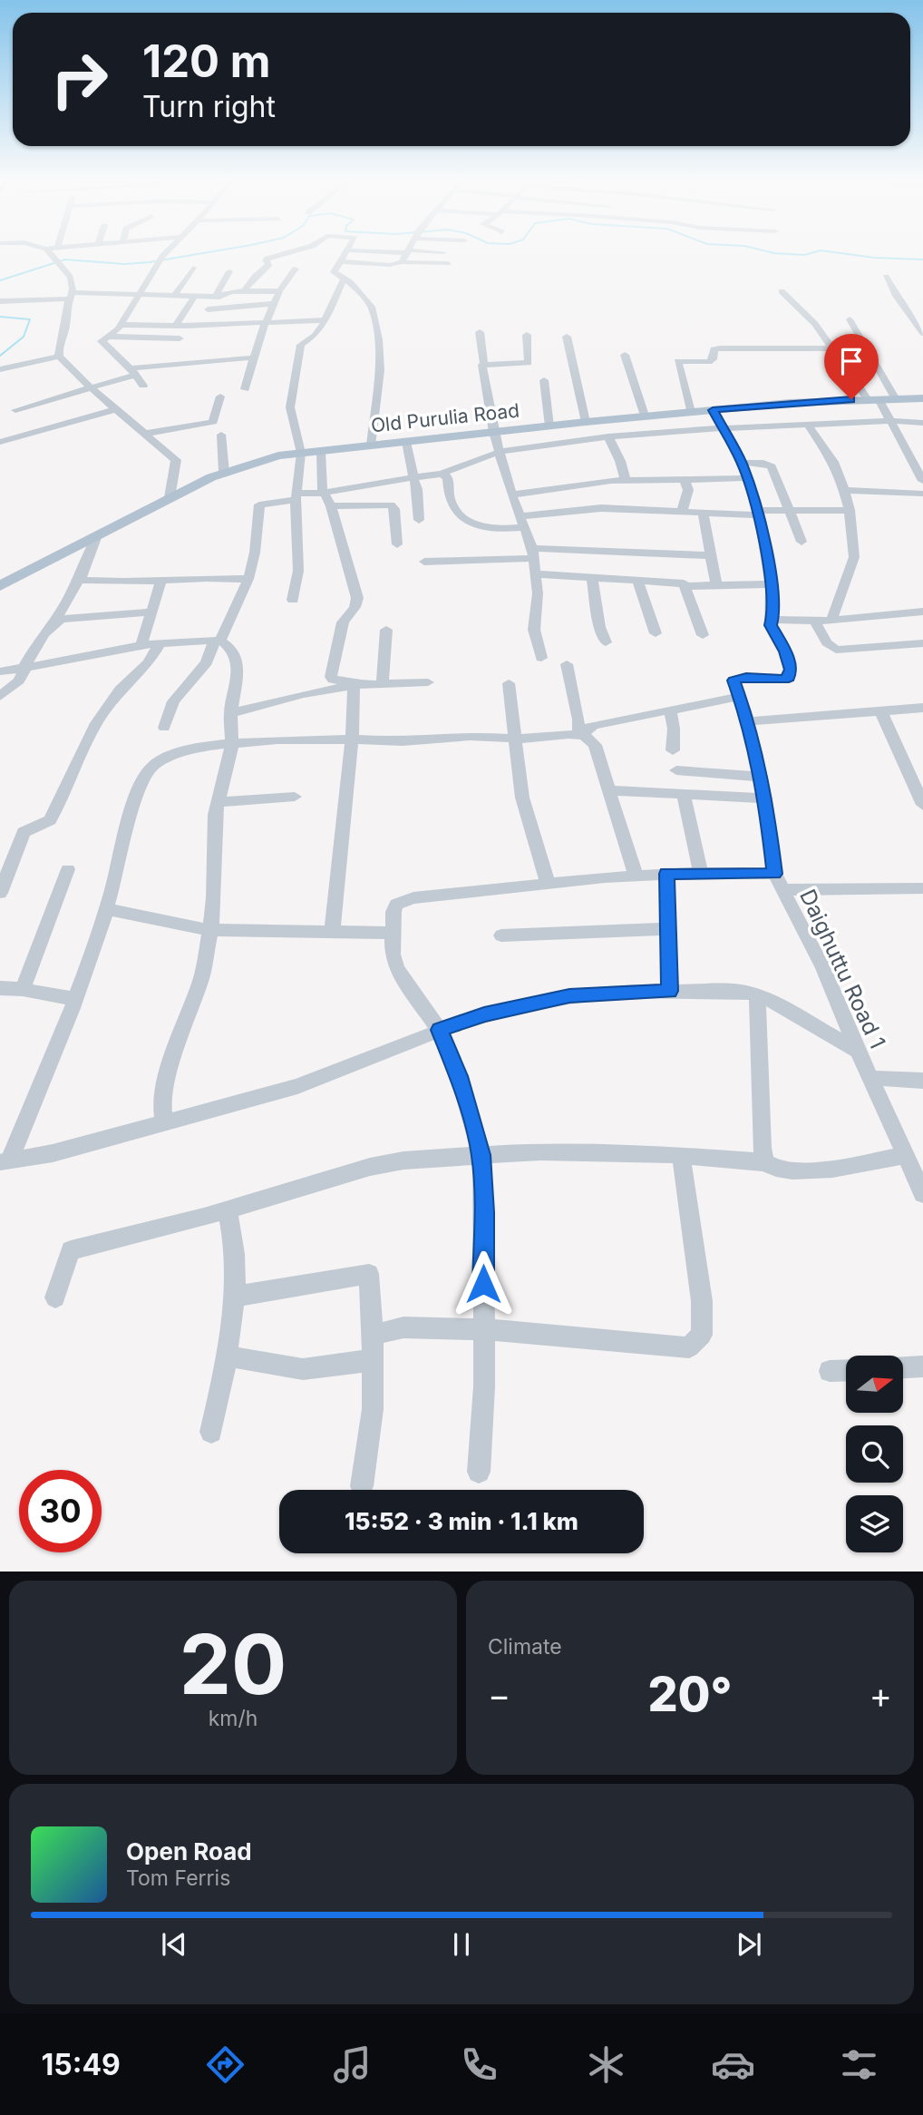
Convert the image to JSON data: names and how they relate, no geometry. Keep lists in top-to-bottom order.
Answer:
{
  "streets": {
    "main road": ["Old Purulia Road"],
    "street": ["Daighuttu Road 1"]
  },
  "north": "right",
  "page": {
    "turn": ["120 m", "Turn right"],
    "limit": "30",
    "trip": "15:52 · 3 min · 1.1 km",
    "tile": [
      ["20", "km/h"],
      "Climate"
    ],
    "heat": ["−", "20°", "+"],
    "song": ["Open Road", "Tom Ferris"],
    "tabs": "15:49"
  }
}
